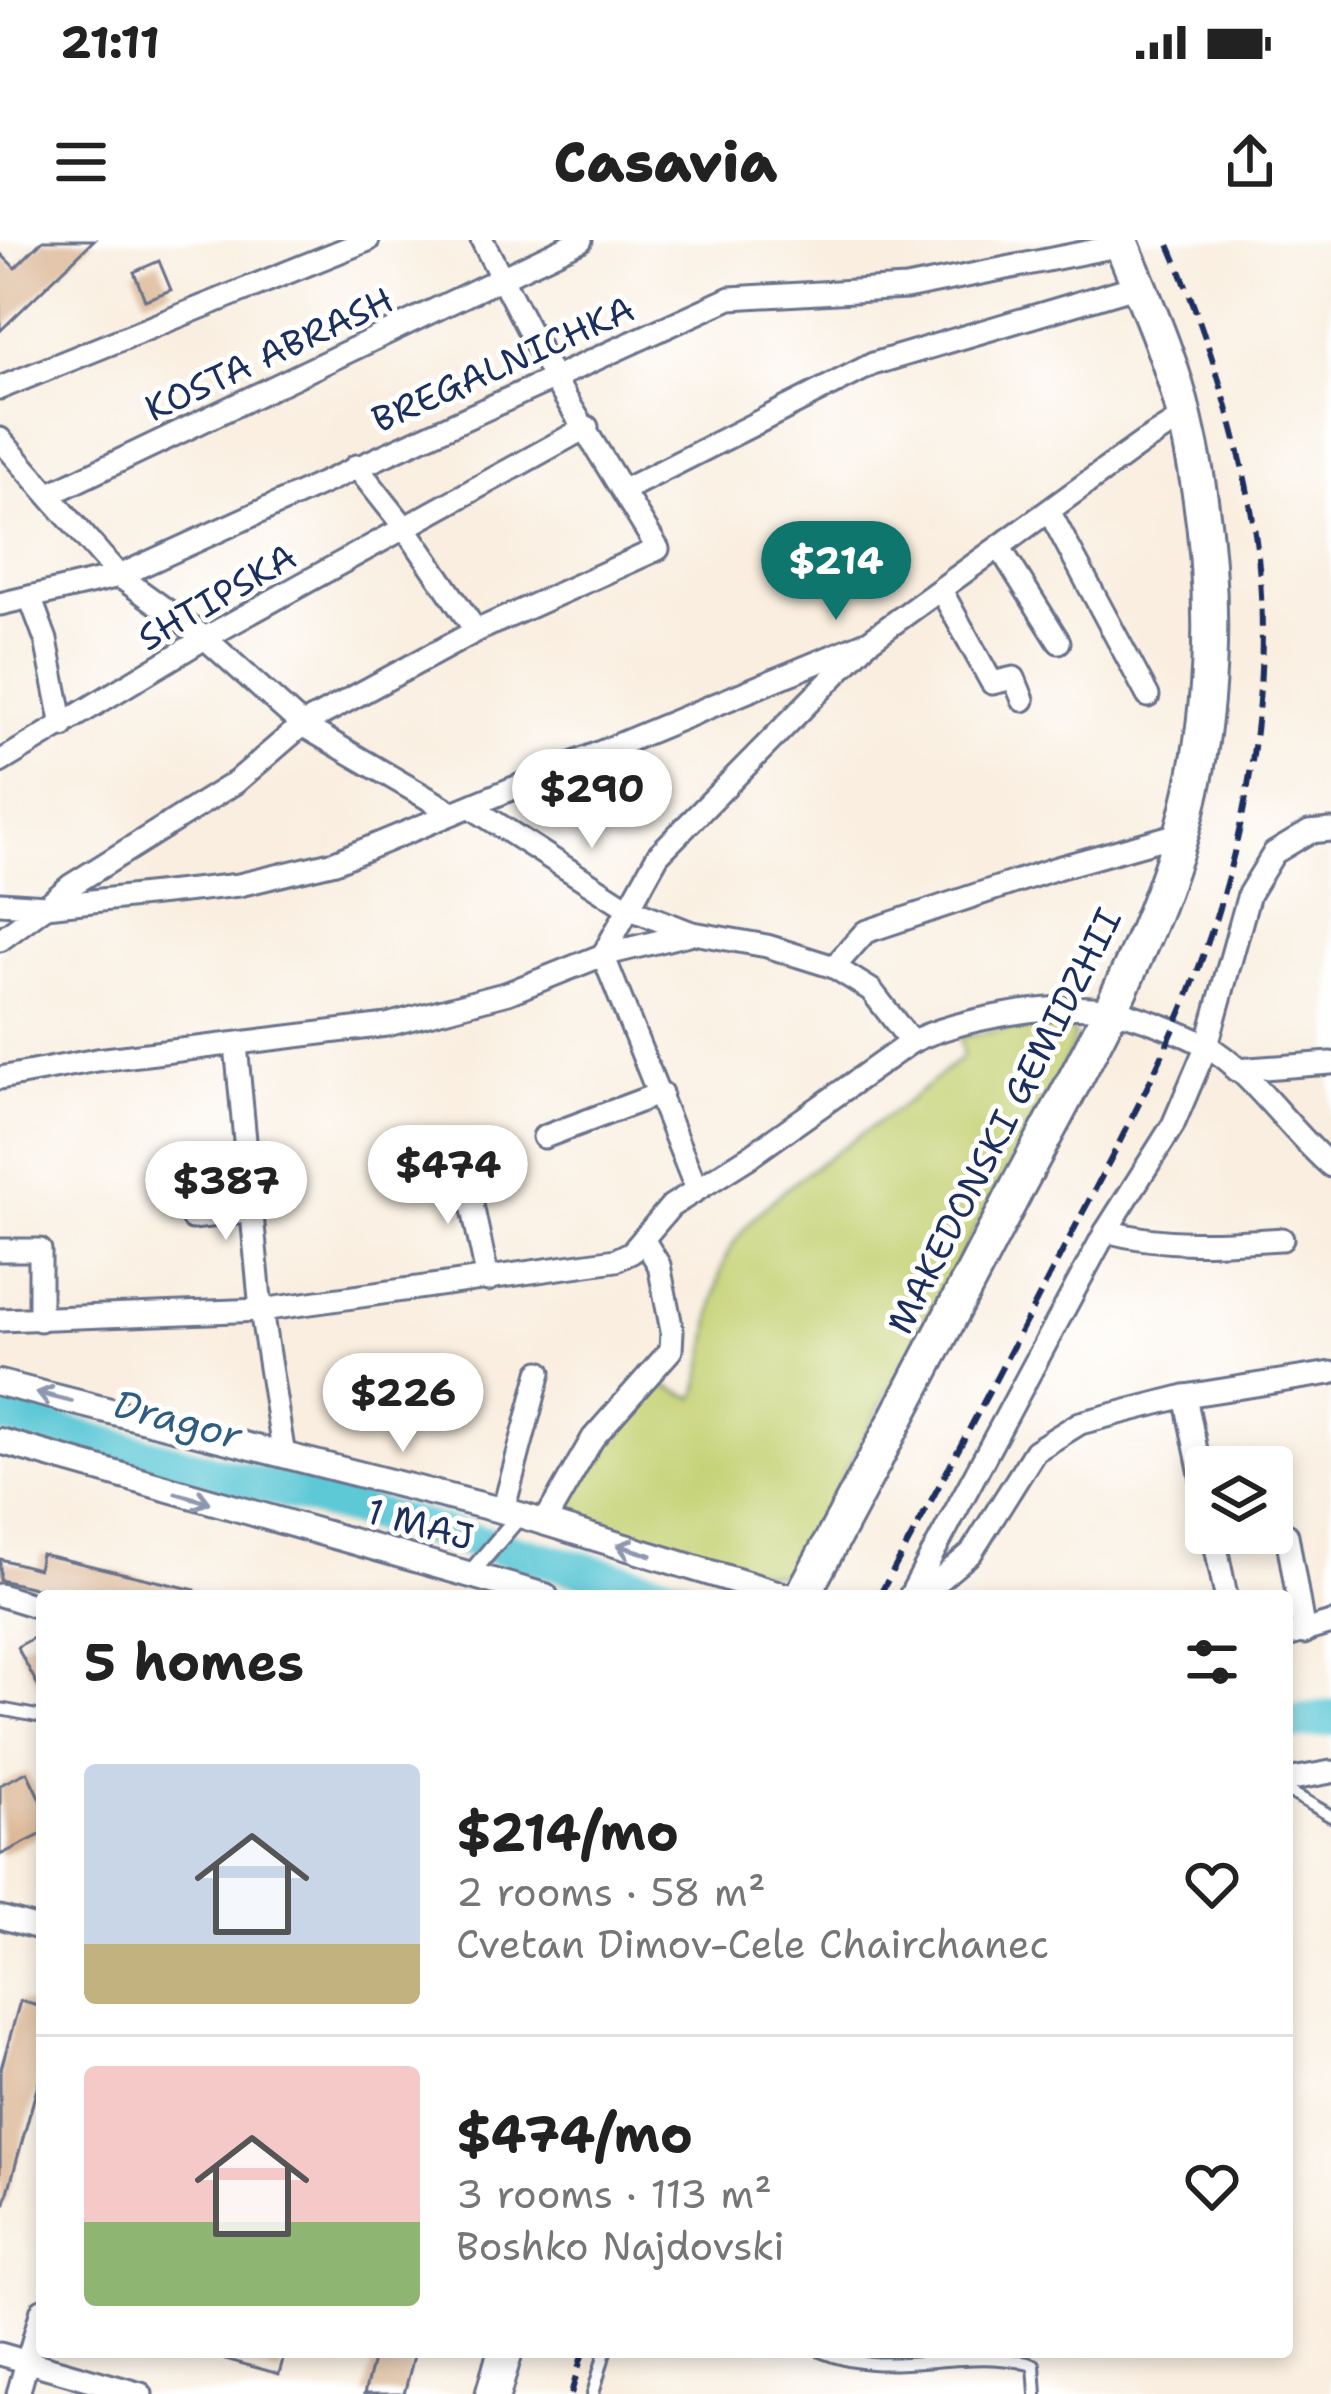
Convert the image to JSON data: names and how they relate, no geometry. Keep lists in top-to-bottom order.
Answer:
{
  "streets": {
    "main road": ["MAKEDONSKI GEMIDZHII"],
    "street": [
      "KOSTA ABRASH",
      "BREGALNICHKA",
      "SHTIPSKA",
      "1 MAJ"
    ]
  },
  "crossings": [
    ["BREGALNICHKA", "MAKEDONSKI GEMIDZHII"]
  ],
  "water": ["Dragor"],
  "page": {
    "status": "21:11",
    "header": "Casavia",
    "price": [
      "$214",
      "$290",
      "$474",
      "$387",
      "$226"
    ],
    "heading": "5 homes",
    "list": [
      {
        "name": "$214/mo",
        "note": "2 rooms · 58 m² · Cvetan Dimov-Cele Chairchanec"
      },
      {
        "name": "$474/mo",
        "note": "3 rooms · 113 m² · Boshko Najdovski"
      }
    ]
  }
}
